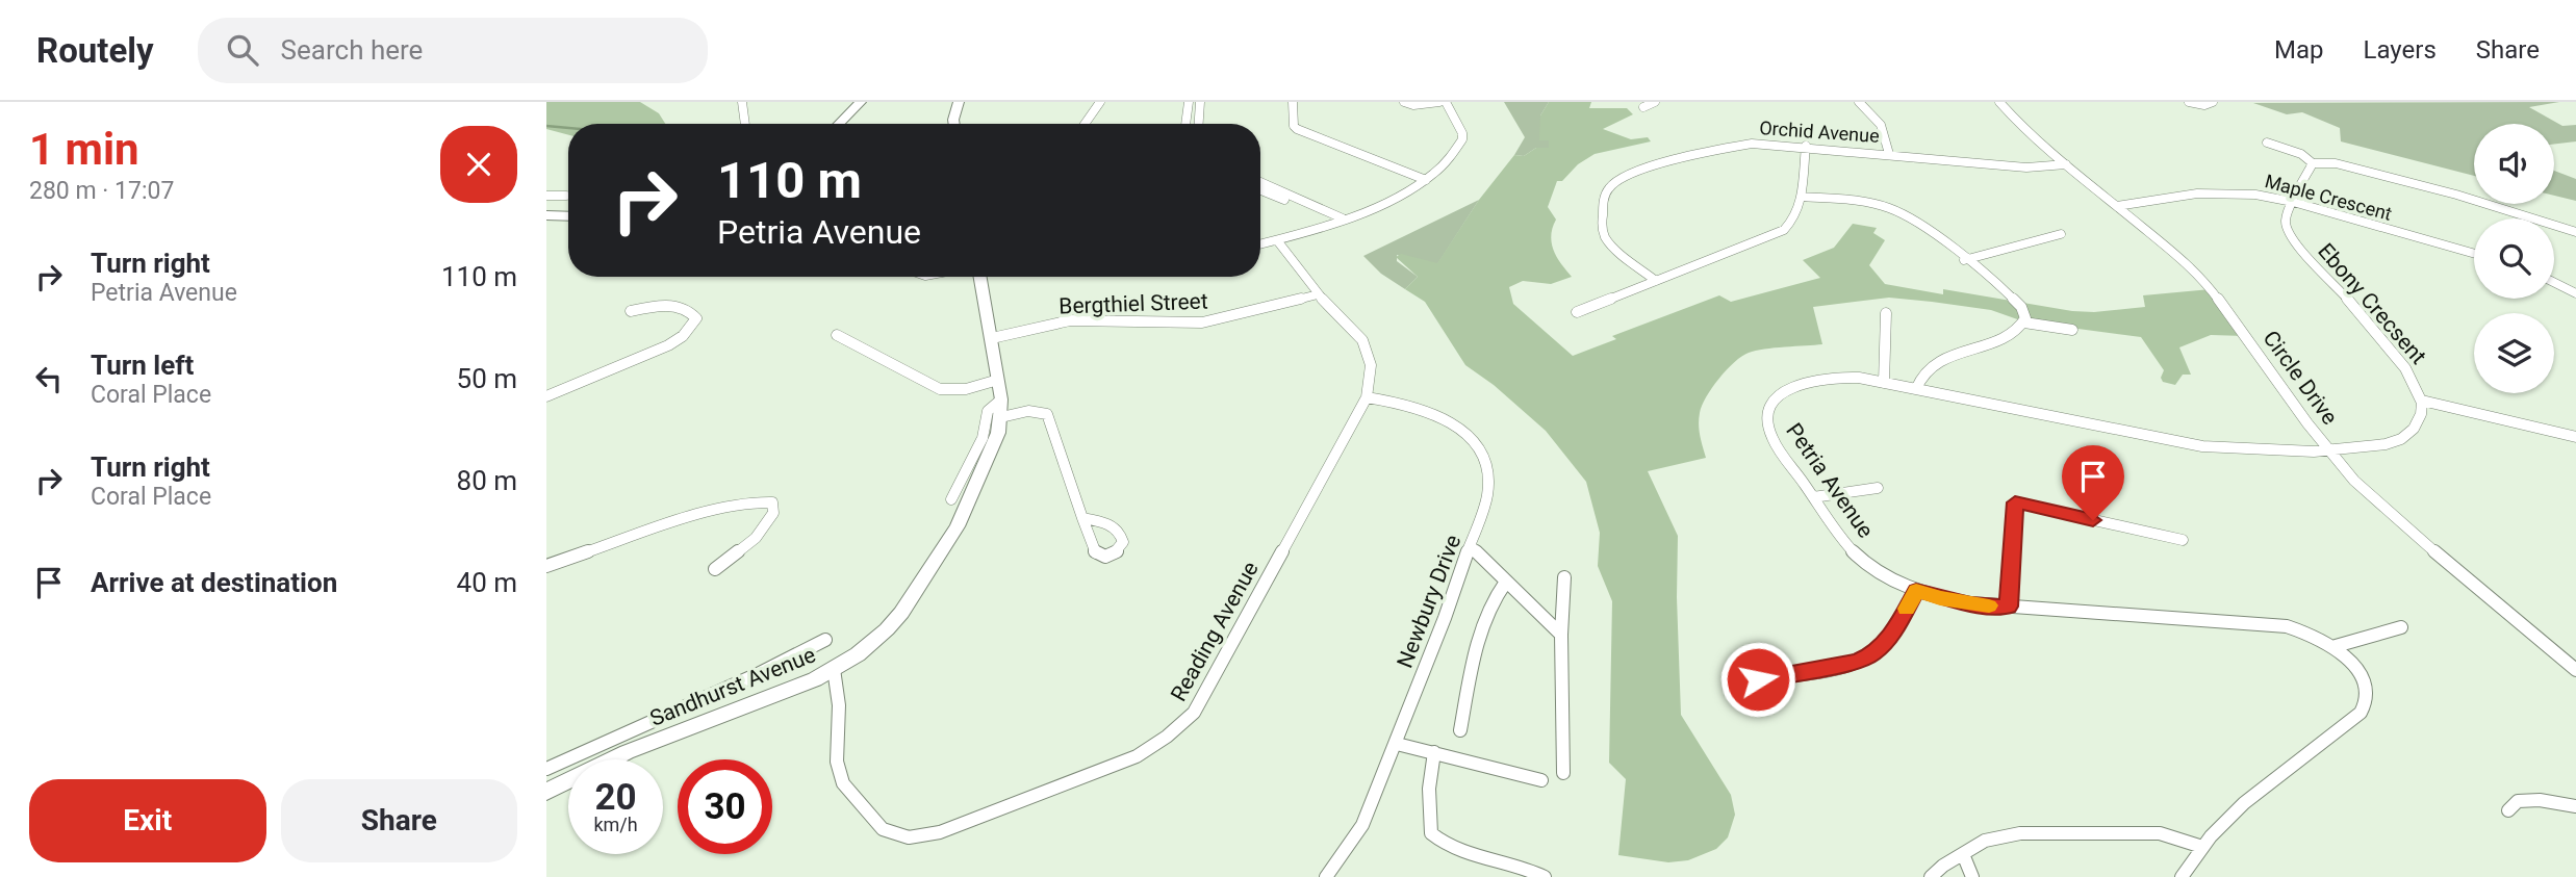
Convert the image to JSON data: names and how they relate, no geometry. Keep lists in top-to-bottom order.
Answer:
{
  "streets": {
    "street": [
      "Orchid Avenue",
      "Maple Crescent",
      "Bergthiel Street",
      "Ebony Crecsent",
      "Circle Drive",
      "Petria Avenue",
      "Newbury Drive",
      "Reading Avenue",
      "Sandhurst Avenue"
    ]
  },
  "crossings": [
    ["Orchid Avenue", "Circle Drive"],
    ["Maple Crescent", "Ebony Crecsent"],
    ["Maple Crescent", "Circle Drive"],
    ["Bergthiel Street", "Reading Avenue"],
    ["Bergthiel Street", "Sandhurst Avenue"],
    ["Ebony Crecsent", "Circle Drive"],
    ["Ebony Crecsent", "Petria Avenue"],
    ["Circle Drive", "Petria Avenue"],
    ["Newbury Drive", "Reading Avenue"],
    ["Reading Avenue", "Sandhurst Avenue"]
  ],
  "page": {
    "header": "Routely",
    "search": "Search here",
    "nav": ["Map", "Layers", "Share"],
    "heading": ["1 min", "280 m · 17:07"],
    "turn": ["110 m", "Petria Avenue"],
    "list": [
      {
        "name": "Turn right",
        "note": "Petria Avenue",
        "value": "110 m"
      },
      {
        "name": "Turn left",
        "note": "Coral Place",
        "value": "50 m"
      },
      {
        "name": "Turn right",
        "note": "Coral Place",
        "value": "80 m"
      },
      {
        "name": "Arrive at destination",
        "value": "40 m"
      }
    ],
    "speed": "20 km/h",
    "limit": "30",
    "buttons": ["Exit", "Share"]
  }
}
